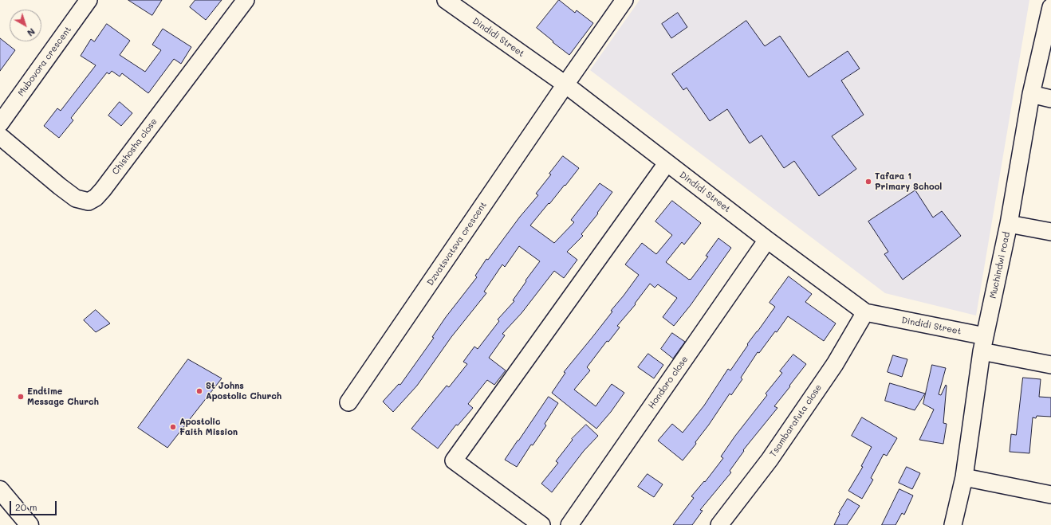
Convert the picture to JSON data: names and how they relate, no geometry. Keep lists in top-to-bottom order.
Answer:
{
  "streets": {
    "street": [
      "Dindidi Street",
      "Mubovora crescent",
      "Chishosha close",
      "Dzvatsvatsva crescent",
      "Muchindwi road",
      "Hondoro close",
      "Tsambarafuta close"
    ]
  },
  "crossings": [
    ["Dindidi Street", "Dzvatsvatsva crescent"],
    ["Dindidi Street", "Muchindwi road"],
    ["Dindidi Street", "Hondoro close"],
    ["Dindidi Street", "Tsambarafuta close"]
  ],
  "places": [
    "Tafara 1 Primary School",
    "St Johns Apostolic Church",
    "Endtime Message Church",
    "Apostolic Faith Mission"
  ],
  "scale_bar": "20 m",
  "north": "bottom right"
}
